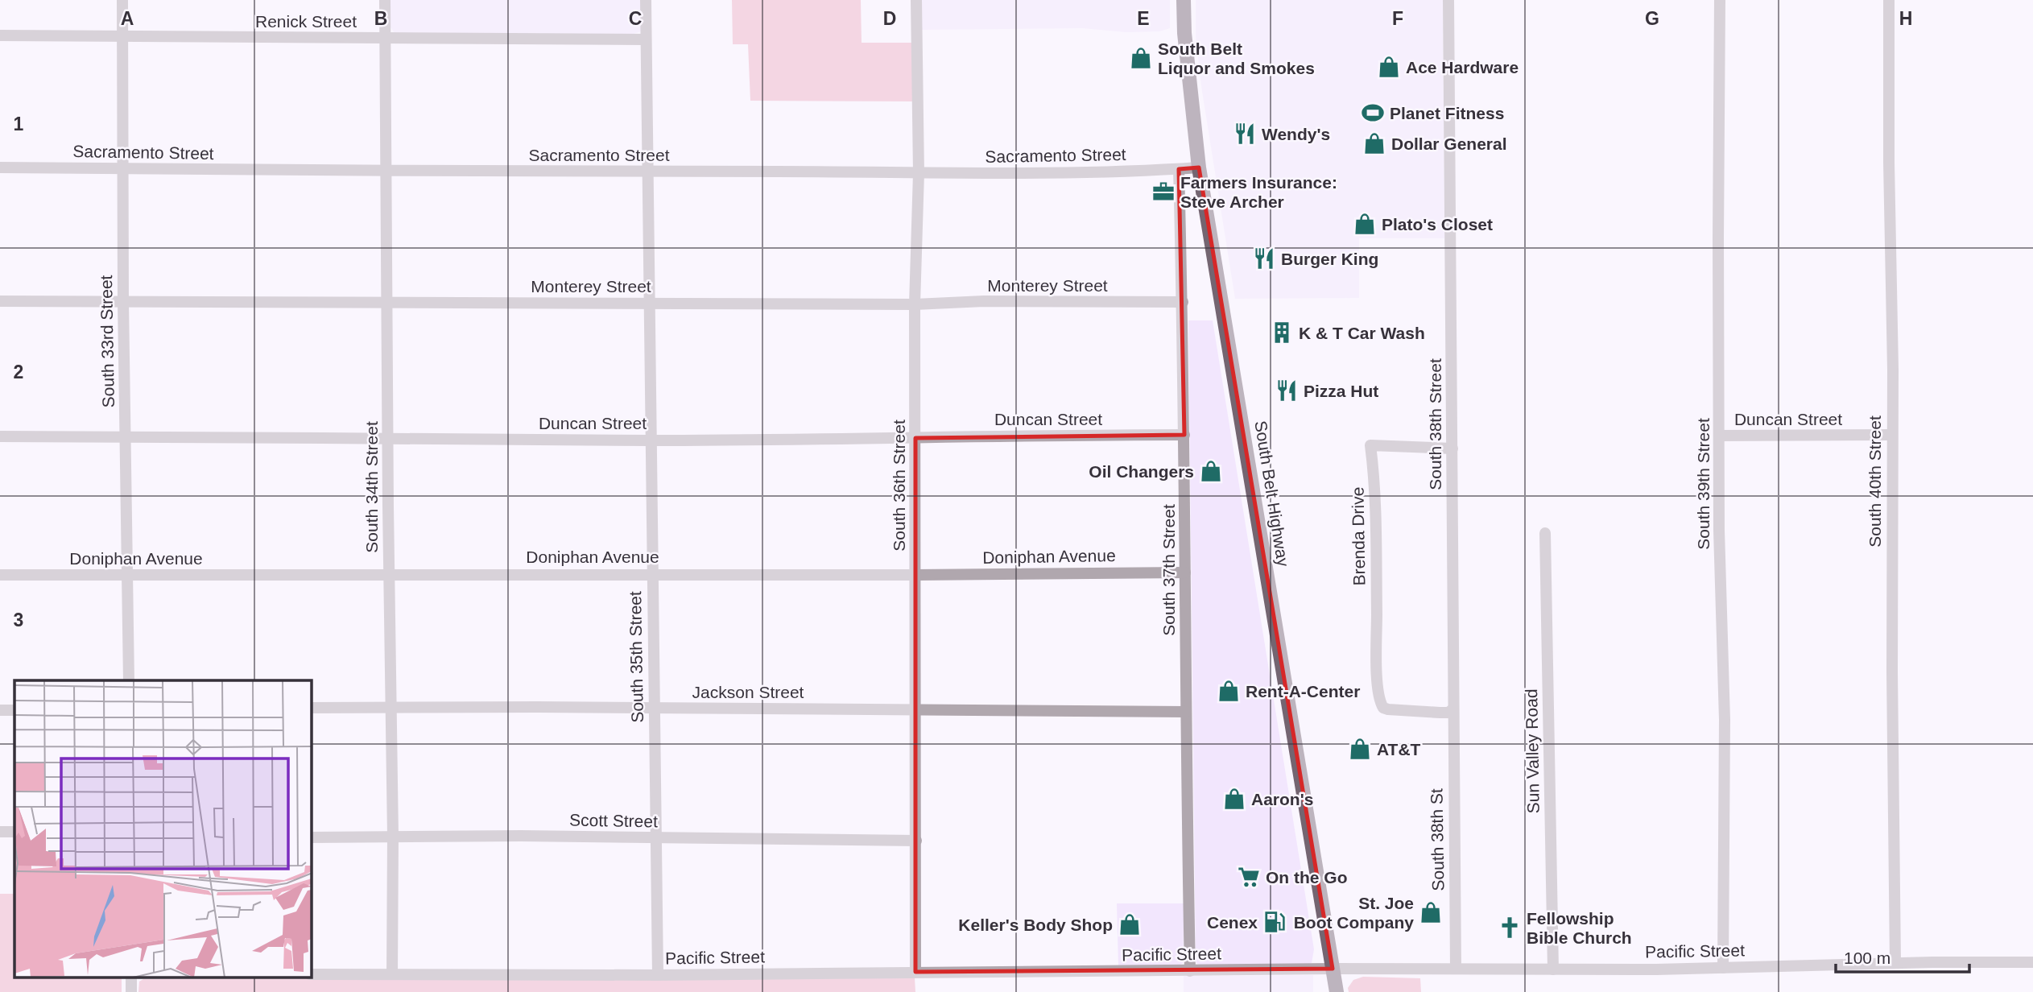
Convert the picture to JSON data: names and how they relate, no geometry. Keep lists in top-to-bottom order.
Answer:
{
  "streets": {
    "main road": ["South Belt Highway"],
    "street": [
      "Renick Street",
      "Sacramento Street",
      "Monterey Street",
      "South 33rd Street",
      "Duncan Street",
      "South 38th Street",
      "South 40th Street",
      "South 39th Street",
      "South 36th Street",
      "South 34th Street",
      "Brenda Drive",
      "Doniphan Avenue",
      "South 37th Street",
      "South 35th Street",
      "Jackson Street",
      "Sun Valley Road",
      "Scott Street",
      "South 38th St",
      "Pacific Street"
    ]
  },
  "crossings": [
    ["Renick Street", "South 33rd Street"],
    ["Renick Street", "South 34th Street"],
    ["Renick Street", "South 35th Street"],
    ["Sacramento Street", "South 33rd Street"],
    ["Sacramento Street", "South 36th Street"],
    ["Sacramento Street", "South 34th Street"],
    ["Sacramento Street", "South Belt Highway"],
    ["Sacramento Street", "South 37th Street"],
    ["Sacramento Street", "South 35th Street"],
    ["Monterey Street", "South 33rd Street"],
    ["Monterey Street", "South 36th Street"],
    ["Monterey Street", "South 34th Street"],
    ["Monterey Street", "South 37th Street"],
    ["Monterey Street", "South 35th Street"],
    ["South 33rd Street", "Duncan Street"],
    ["South 33rd Street", "Doniphan Avenue"],
    ["Duncan Street", "South 40th Street"],
    ["Duncan Street", "South 39th Street"],
    ["Duncan Street", "South 36th Street"],
    ["Duncan Street", "South 34th Street"],
    ["Duncan Street", "South 37th Street"],
    ["Duncan Street", "South 35th Street"],
    ["South 38th Street", "Brenda Drive"],
    ["South 38th Street", "South 38th St"],
    ["South 40th Street", "Pacific Street"],
    ["South 39th Street", "Pacific Street"],
    ["South 36th Street", "Doniphan Avenue"],
    ["South 36th Street", "Jackson Street"],
    ["South 36th Street", "Scott Street"],
    ["South 36th Street", "Pacific Street"],
    ["South 34th Street", "Doniphan Avenue"],
    ["South 34th Street", "Jackson Street"],
    ["South 34th Street", "Scott Street"],
    ["South 34th Street", "Pacific Street"],
    ["South Belt Highway", "Pacific Street"],
    ["Brenda Drive", "South 38th St"],
    ["Doniphan Avenue", "South 37th Street"],
    ["Doniphan Avenue", "South 35th Street"],
    ["South 37th Street", "Jackson Street"],
    ["South 37th Street", "Pacific Street"],
    ["South 35th Street", "Jackson Street"],
    ["South 35th Street", "Scott Street"],
    ["South 35th Street", "Pacific Street"],
    ["Sun Valley Road", "Pacific Street"],
    ["South 38th St", "Pacific Street"]
  ],
  "places": {
    "shop": [
      "South Belt Liquor and Smokes",
      "Ace Hardware",
      "Dollar General",
      "Plato's Closet",
      "Oil Changers",
      "Rent-A-Center",
      "AT&T",
      "Aaron's",
      "St. Joe Boot Company",
      "Keller's Body Shop"
    ],
    "sports": ["Planet Fitness"],
    "restaurant": ["Wendy's", "Burger King", "Pizza Hut"],
    "office": ["Farmers Insurance: Steve Archer"],
    "building": ["K & T Car Wash"],
    "supermarket": ["On the Go"],
    "fuel station": ["Cenex"],
    "church": ["Fellowship Bible Church"]
  },
  "scale_bar": "100 m",
  "grid": {
    "columns": [
      "A",
      "B",
      "C",
      "D",
      "E",
      "F",
      "G",
      "H"
    ],
    "rows": ["1", "2", "3"]
  }
}
